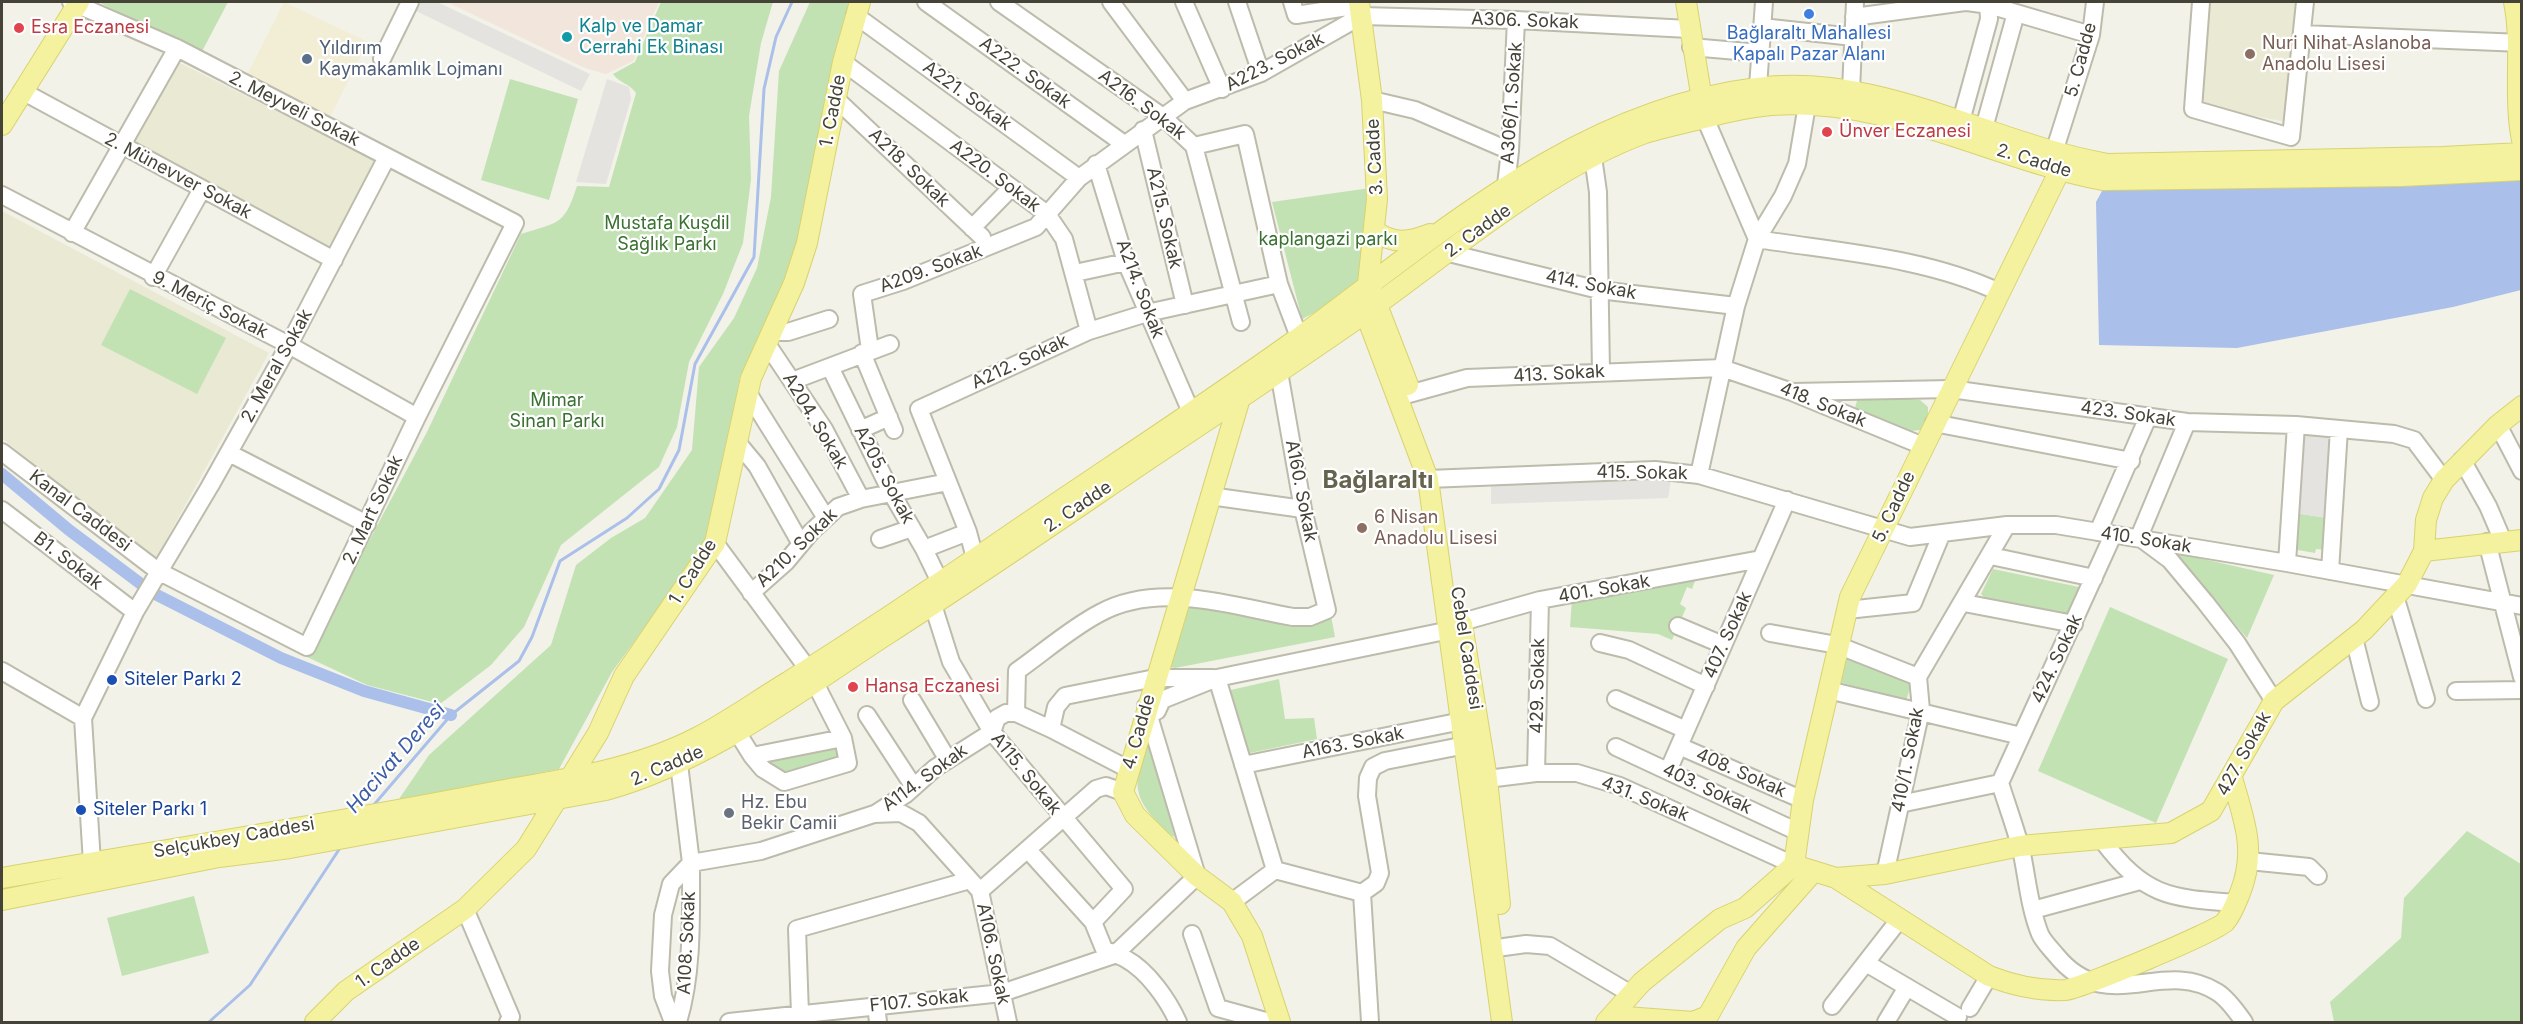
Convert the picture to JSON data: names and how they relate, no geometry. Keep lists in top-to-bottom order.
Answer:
{
  "streets": {
    "main road": [
      "5. Cadde",
      "1. Cadde",
      "3. Cadde",
      "2. Cadde",
      "Cebel Caddesi",
      "4. Cadde",
      "427. Sokak",
      "Selçukbey Caddesi"
    ],
    "street": [
      "A306. Sokak",
      "A223. Sokak",
      "A222. Sokak",
      "A221. Sokak",
      "A306/1. Sokak",
      "A216. Sokak",
      "2. Meyveli Sokak",
      "A218. Sokak",
      "2. Münevver Sokak",
      "A220. Sokak",
      "A215. Sokak",
      "A209. Sokak",
      "414. Sokak",
      "A214. Sokak",
      "9. Meriç Sokak",
      "A212. Sokak",
      "2. Meral Sokak",
      "413. Sokak",
      "418. Sokak",
      "423. Sokak",
      "A204. Sokak",
      "415. Sokak",
      "A205. Sokak",
      "A160. Sokak",
      "2. Mart Sokak",
      "Kanal Caddesi",
      "410. Sokak",
      "A210. Sokak",
      "B1. Sokak",
      "401. Sokak",
      "407. Sokak",
      "424. Sokak",
      "429. Sokak",
      "A163. Sokak",
      "410/1. Sokak",
      "408. Sokak",
      "A115. Sokak",
      "A114. Sokak",
      "403. Sokak",
      "431. Sokak",
      "A108. Sokak",
      "A106. Sokak",
      "F107. Sokak"
    ]
  },
  "crossings": [
    ["A306. Sokak", "A223. Sokak"],
    ["A306. Sokak", "A306/1. Sokak"],
    ["A306. Sokak", "3. Cadde"],
    ["5. Cadde", "2. Cadde"],
    ["5. Cadde", "418. Sokak"],
    ["5. Cadde", "423. Sokak"],
    ["5. Cadde", "415. Sokak"],
    ["5. Cadde", "410. Sokak"],
    ["5. Cadde", "427. Sokak"],
    ["5. Cadde", "408. Sokak"],
    ["5. Cadde", "403. Sokak"],
    ["5. Cadde", "431. Sokak"],
    ["A223. Sokak", "A222. Sokak"],
    ["A223. Sokak", "A221. Sokak"],
    ["A223. Sokak", "A216. Sokak"],
    ["A223. Sokak", "3. Cadde"],
    ["A223. Sokak", "A220. Sokak"],
    ["A223. Sokak", "A215. Sokak"],
    ["A223. Sokak", "A209. Sokak"],
    ["A223. Sokak", "A214. Sokak"],
    ["A221. Sokak", "1. Cadde"],
    ["A306/1. Sokak", "2. Cadde"],
    ["A216. Sokak", "A212. Sokak"],
    ["2. Meyveli Sokak", "2. Meral Sokak"],
    ["2. Meyveli Sokak", "2. Mart Sokak"],
    ["1. Cadde", "2. Cadde"],
    ["1. Cadde", "A218. Sokak"],
    ["1. Cadde", "A220. Sokak"],
    ["1. Cadde", "A204. Sokak"],
    ["1. Cadde", "Selçukbey Caddesi"],
    ["3. Cadde", "2. Cadde"],
    ["3. Cadde", "Cebel Caddesi"],
    ["2. Cadde", "414. Sokak"],
    ["2. Cadde", "A214. Sokak"],
    ["2. Cadde", "A212. Sokak"],
    ["2. Cadde", "A205. Sokak"],
    ["2. Cadde", "A160. Sokak"],
    ["2. Cadde", "Cebel Caddesi"],
    ["2. Cadde", "4. Cadde"],
    ["2. Cadde", "A115. Sokak"],
    ["2. Cadde", "Selçukbey Caddesi"],
    ["2. Cadde", "A108. Sokak"],
    ["A218. Sokak", "A220. Sokak"],
    ["2. Münevver Sokak", "2. Meral Sokak"],
    ["A220. Sokak", "A209. Sokak"],
    ["A220. Sokak", "A212. Sokak"],
    ["A215. Sokak", "A212. Sokak"],
    ["A214. Sokak", "A212. Sokak"],
    ["9. Meriç Sokak", "2. Meral Sokak"],
    ["9. Meriç Sokak", "2. Mart Sokak"],
    ["A212. Sokak", "A210. Sokak"],
    ["2. Meral Sokak", "2. Mart Sokak"],
    ["2. Meral Sokak", "Kanal Caddesi"],
    ["413. Sokak", "418. Sokak"],
    ["413. Sokak", "Cebel Caddesi"],
    ["418. Sokak", "423. Sokak"],
    ["423. Sokak", "424. Sokak"],
    ["423. Sokak", "427. Sokak"],
    ["A204. Sokak", "A210. Sokak"],
    ["415. Sokak", "410. Sokak"],
    ["415. Sokak", "407. Sokak"],
    ["415. Sokak", "Cebel Caddesi"],
    ["A205. Sokak", "A210. Sokak"],
    ["A160. Sokak", "4. Cadde"],
    ["2. Mart Sokak", "Kanal Caddesi"],
    ["410. Sokak", "424. Sokak"],
    ["410. Sokak", "427. Sokak"],
    ["401. Sokak", "407. Sokak"],
    ["401. Sokak", "Cebel Caddesi"],
    ["401. Sokak", "429. Sokak"],
    ["407. Sokak", "408. Sokak"],
    ["407. Sokak", "403. Sokak"],
    ["Cebel Caddesi", "A163. Sokak"],
    ["Cebel Caddesi", "431. Sokak"],
    ["429. Sokak", "431. Sokak"],
    ["427. Sokak", "410/1. Sokak"],
    ["427. Sokak", "431. Sokak"],
    ["A115. Sokak", "A114. Sokak"],
    ["A114. Sokak", "A106. Sokak"],
    ["A108. Sokak", "A106. Sokak"],
    ["A106. Sokak", "F107. Sokak"]
  ],
  "districts": ["Bağlaraltı"],
  "water": ["Hacivat Deresi"],
  "parks": ["Mustafa Kuşdil Sağlık Parkı", "kaplangazi parkı", "Mimar Sinan Parkı"],
  "places": [
    "Bağlaraltı Mahallesi Kapalı Pazar Alanı",
    "Esra Eczanesi",
    "Kalp ve Damar Cerrahi Ek Binası",
    "Nuri Nihat Aslanoba Anadolu Lisesi",
    "Yıldırım Kaymakamlık Lojmanı",
    "Ünver Eczanesi",
    "6 Nisan Anadolu Lisesi",
    "Siteler Parkı 2",
    "Hansa Eczanesi",
    "Siteler Parkı 1",
    "Hz. Ebu Bekir Camii"
  ]
}
